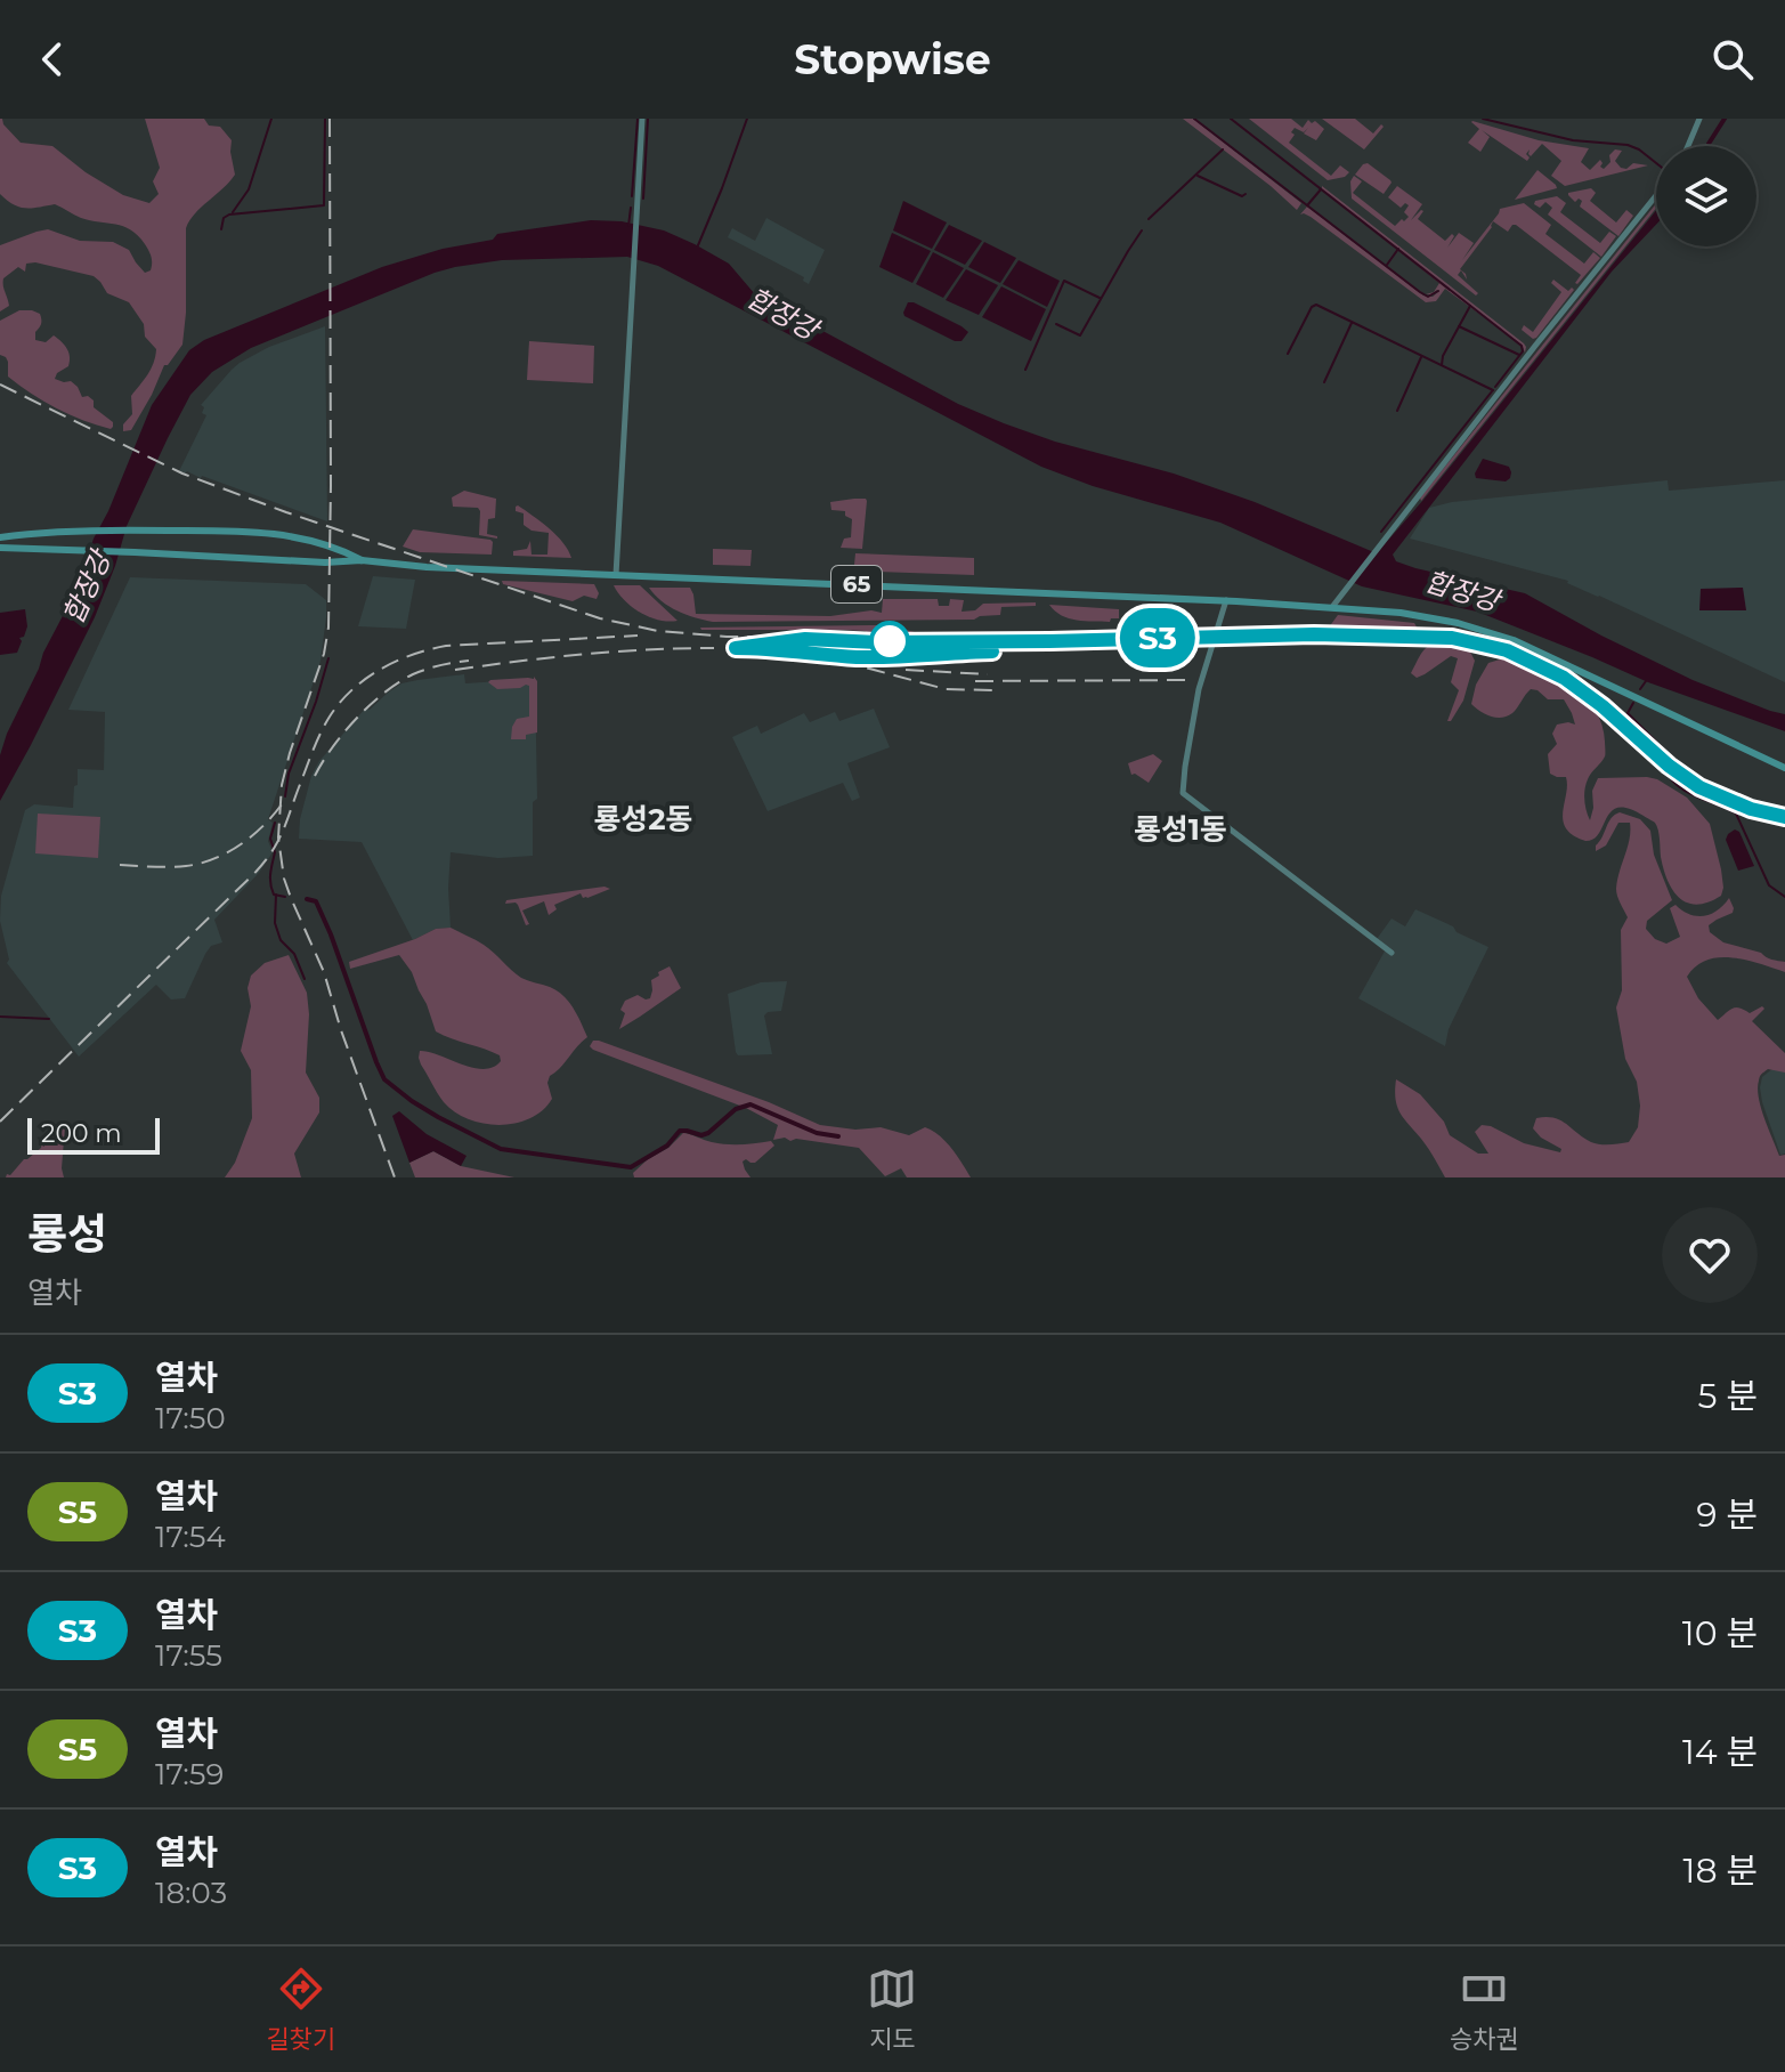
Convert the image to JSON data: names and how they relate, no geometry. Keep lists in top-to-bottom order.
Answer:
{
  "streets": {
    "main road": ["65"]
  },
  "districts": ["룡성2동", "룡성1동"],
  "water": ["합장강"],
  "scale_bar": "200 m",
  "page": {
    "header": "Stopwise",
    "on_map": "S3",
    "scale": "200 m",
    "heading": ["룡성", "열차"],
    "list": [
      {
        "mark": "S3",
        "name": "열차",
        "note": "17:50",
        "value": "5 분"
      },
      {
        "mark": "S5",
        "name": "열차",
        "note": "17:54",
        "value": "9 분"
      },
      {
        "mark": "S3",
        "name": "열차",
        "note": "17:55",
        "value": "10 분"
      },
      {
        "mark": "S5",
        "name": "열차",
        "note": "17:59",
        "value": "14 분"
      },
      {
        "mark": "S3",
        "name": "열차",
        "note": "18:03",
        "value": "18 분"
      }
    ],
    "tabs": ["길찾기", "지도", "승차권"]
  }
}
